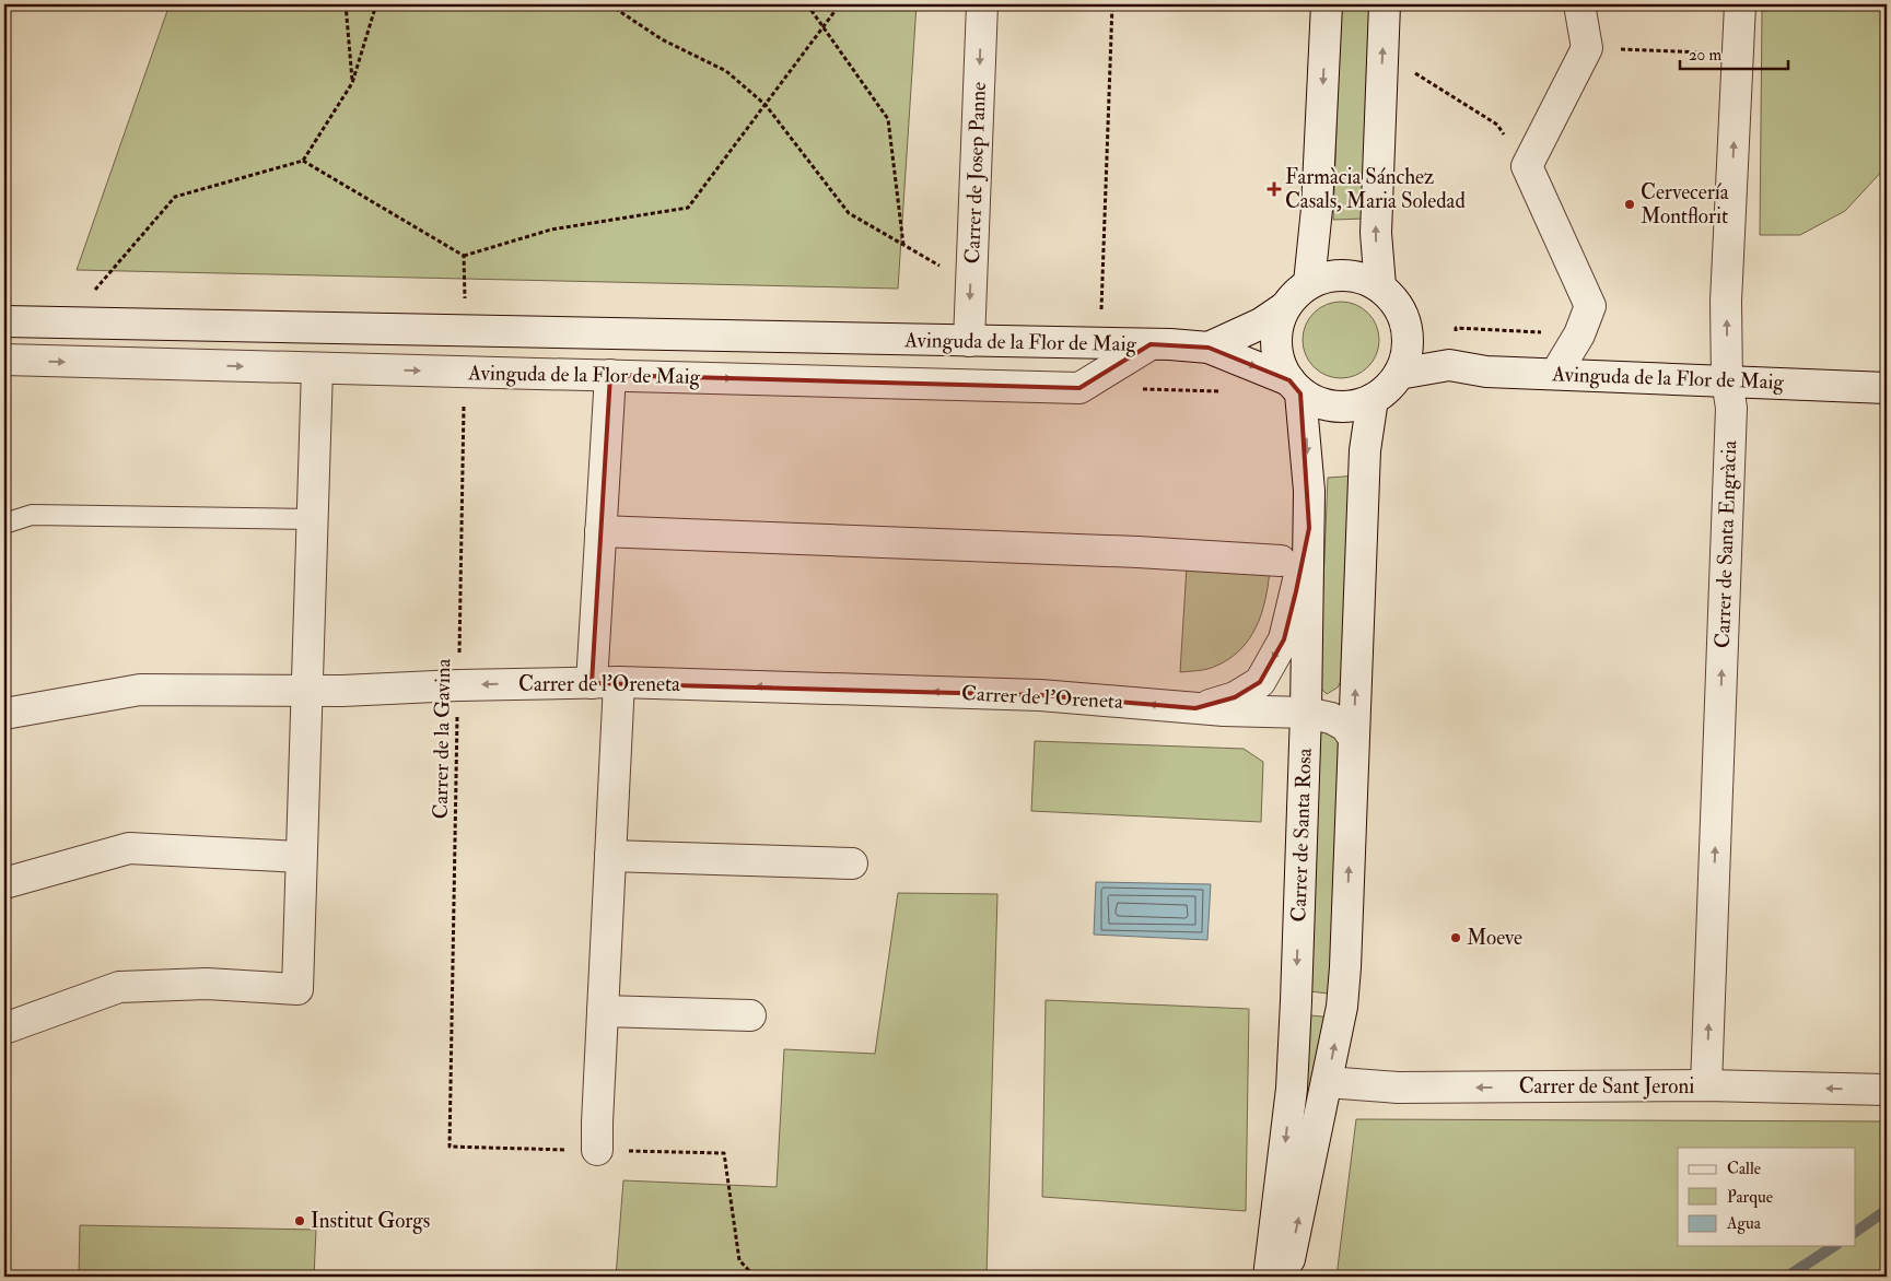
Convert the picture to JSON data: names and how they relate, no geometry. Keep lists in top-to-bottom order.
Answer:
{
  "streets": {
    "street": [
      "Carrer de Josep Panne",
      "Avinguda de la Flor de Maig",
      "Carrer de Santa Engràcia",
      "Carrer de l'Oreneta",
      "Carrer de Santa Rosa",
      "Carrer de Sant Jeroni"
    ],
    "path": ["Carrer de la Gavina"]
  },
  "crossings": [
    ["Carrer de Josep Panne", "Avinguda de la Flor de Maig"],
    ["Avinguda de la Flor de Maig", "Carrer de Santa Engràcia"],
    ["Avinguda de la Flor de Maig", "Carrer de la Gavina"],
    ["Avinguda de la Flor de Maig", "Carrer de Santa Rosa"],
    ["Carrer de Santa Engràcia", "Carrer de Sant Jeroni"],
    ["Carrer de l'Oreneta", "Carrer de la Gavina"],
    ["Carrer de l'Oreneta", "Carrer de Santa Rosa"]
  ],
  "one_way": ["Carrer de Josep Panne", "Carrer de Santa Engràcia", "Carrer de Sant Jeroni"],
  "places": {
    "health": ["Farmàcia Sánchez Casals, Maria Soledad"],
    "other": ["Cervecería Montflorit", "Moeve", "Institut Gorgs"]
  },
  "legend": ["Calle", "Parque", "Agua"],
  "scale_bar": "20 m"
}
